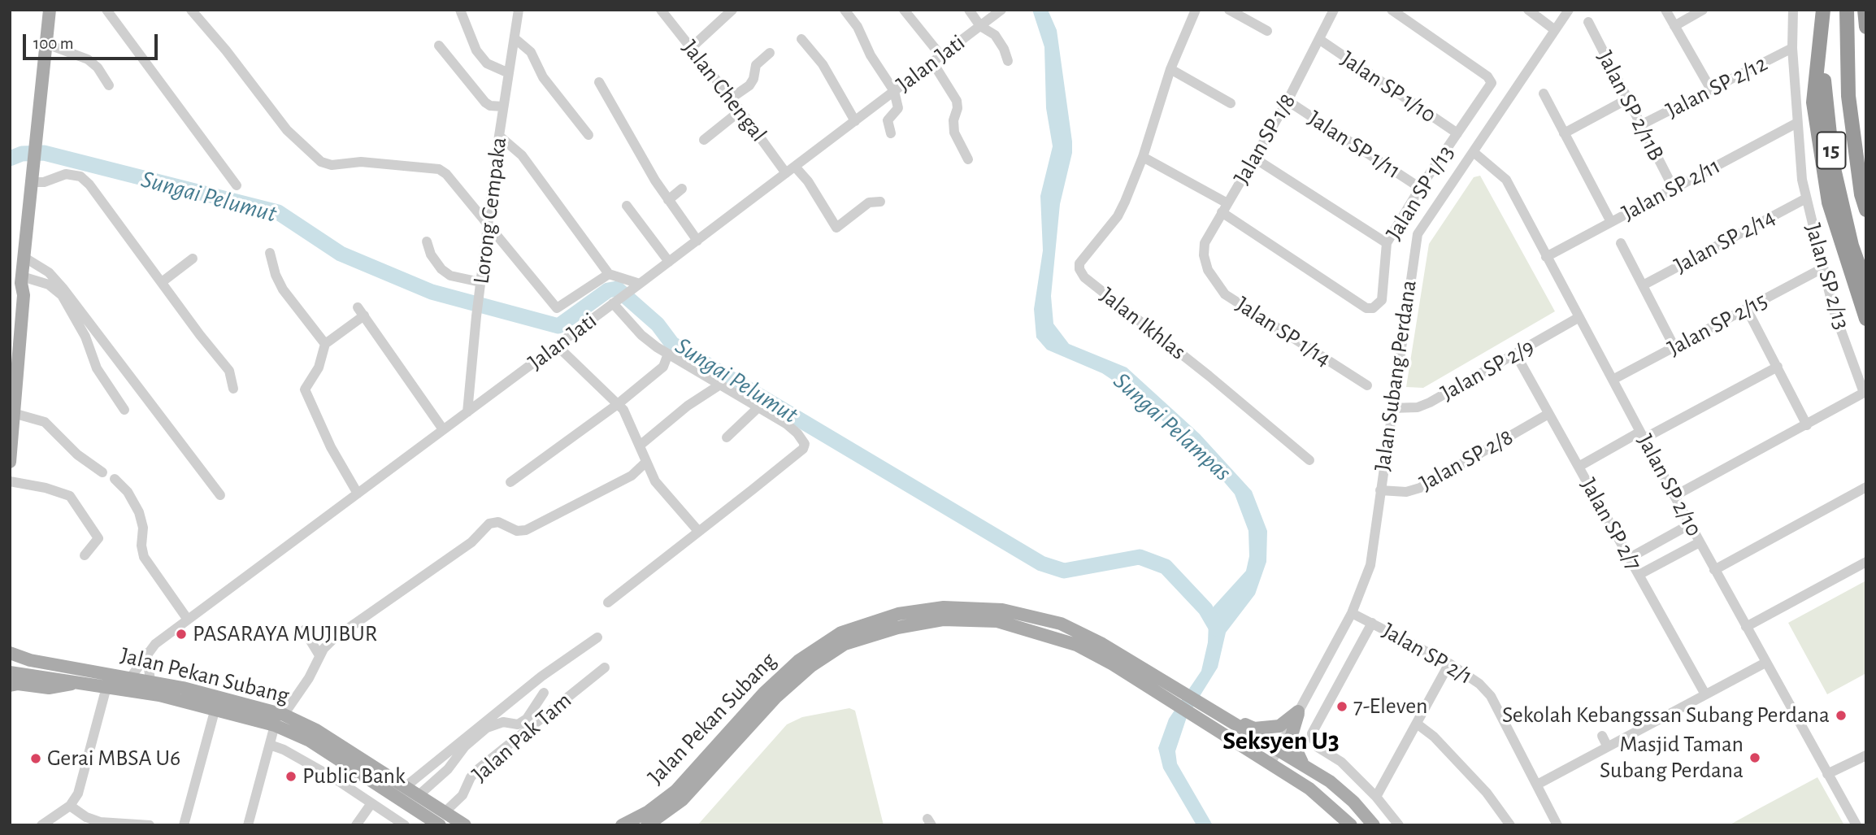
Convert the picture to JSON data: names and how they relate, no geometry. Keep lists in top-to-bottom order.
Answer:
{
  "streets": {
    "highway": ["15"],
    "main road": ["Jalan Pekan Subang"],
    "street": [
      "Jalan Jati",
      "Jalan SP 1/10",
      "Jalan SP 2/12",
      "Jalan Chengal",
      "Jalan SP 2/11B",
      "Jalan SP 1/8",
      "Jalan SP 1/11",
      "Jalan SP 2/11",
      "Jalan SP 1/13",
      "Lorong Cempaka",
      "Jalan SP 2/14",
      "Jalan SP 2/13",
      "Jalan Ikhlas",
      "Jalan SP 2/15",
      "Jalan SP 1/14",
      "Jalan SP 2/9",
      "Jalan Subang Perdana",
      "Jalan SP 2/8",
      "Jalan SP 2/10",
      "Jalan SP 2/7",
      "Jalan SP 2/1",
      "Jalan Pak Tam"
    ]
  },
  "crossings": [
    ["Jalan Jati", "Jalan Chengal"],
    ["Jalan Jati", "Lorong Cempaka"],
    ["Jalan Jati", "Jalan Pekan Subang"],
    ["Jalan SP 1/10", "Jalan SP 1/8"],
    ["Jalan SP 1/10", "Jalan SP 1/13"],
    ["Jalan SP 2/12", "Jalan SP 2/11B"],
    ["Jalan SP 2/12", "Jalan SP 2/13"],
    ["Jalan SP 2/11B", "Jalan SP 2/11"],
    ["Jalan SP 1/8", "Jalan SP 1/11"],
    ["Jalan SP 1/8", "Jalan SP 1/13"],
    ["Jalan SP 1/8", "Jalan SP 1/14"],
    ["Jalan SP 1/11", "Jalan SP 1/13"],
    ["Jalan SP 2/11", "Jalan SP 2/13"],
    ["Jalan SP 2/11", "Jalan SP 2/10"],
    ["Jalan SP 2/14", "Jalan SP 2/13"],
    ["Jalan SP 2/13", "Jalan SP 2/15"],
    ["Jalan SP 2/13", "Jalan SP 2/10"],
    ["Jalan SP 2/15", "Jalan SP 2/10"],
    ["Jalan SP 2/9", "Jalan Subang Perdana"],
    ["Jalan SP 2/9", "Jalan SP 2/10"],
    ["Jalan SP 2/9", "Jalan SP 2/7"],
    ["Jalan Subang Perdana", "Jalan SP 2/8"],
    ["Jalan Subang Perdana", "Jalan SP 2/10"],
    ["Jalan Subang Perdana", "Jalan SP 2/1"],
    ["Jalan Subang Perdana", "Jalan Pekan Subang"],
    ["Jalan SP 2/8", "Jalan SP 2/7"],
    ["Jalan Pekan Subang", "Jalan Pak Tam"]
  ],
  "districts": ["Seksyen U3"],
  "water": ["Sungai Pelumut", "Sungai Pelampas"],
  "places": [
    "PASARAYA MUJIBUR",
    "7-Eleven",
    "Sekolah Kebangssan Subang Perdana",
    "Masjid Taman Subang Perdana",
    "Gerai MBSA U6",
    "Public Bank"
  ],
  "scale_bar": "100 m"
}
